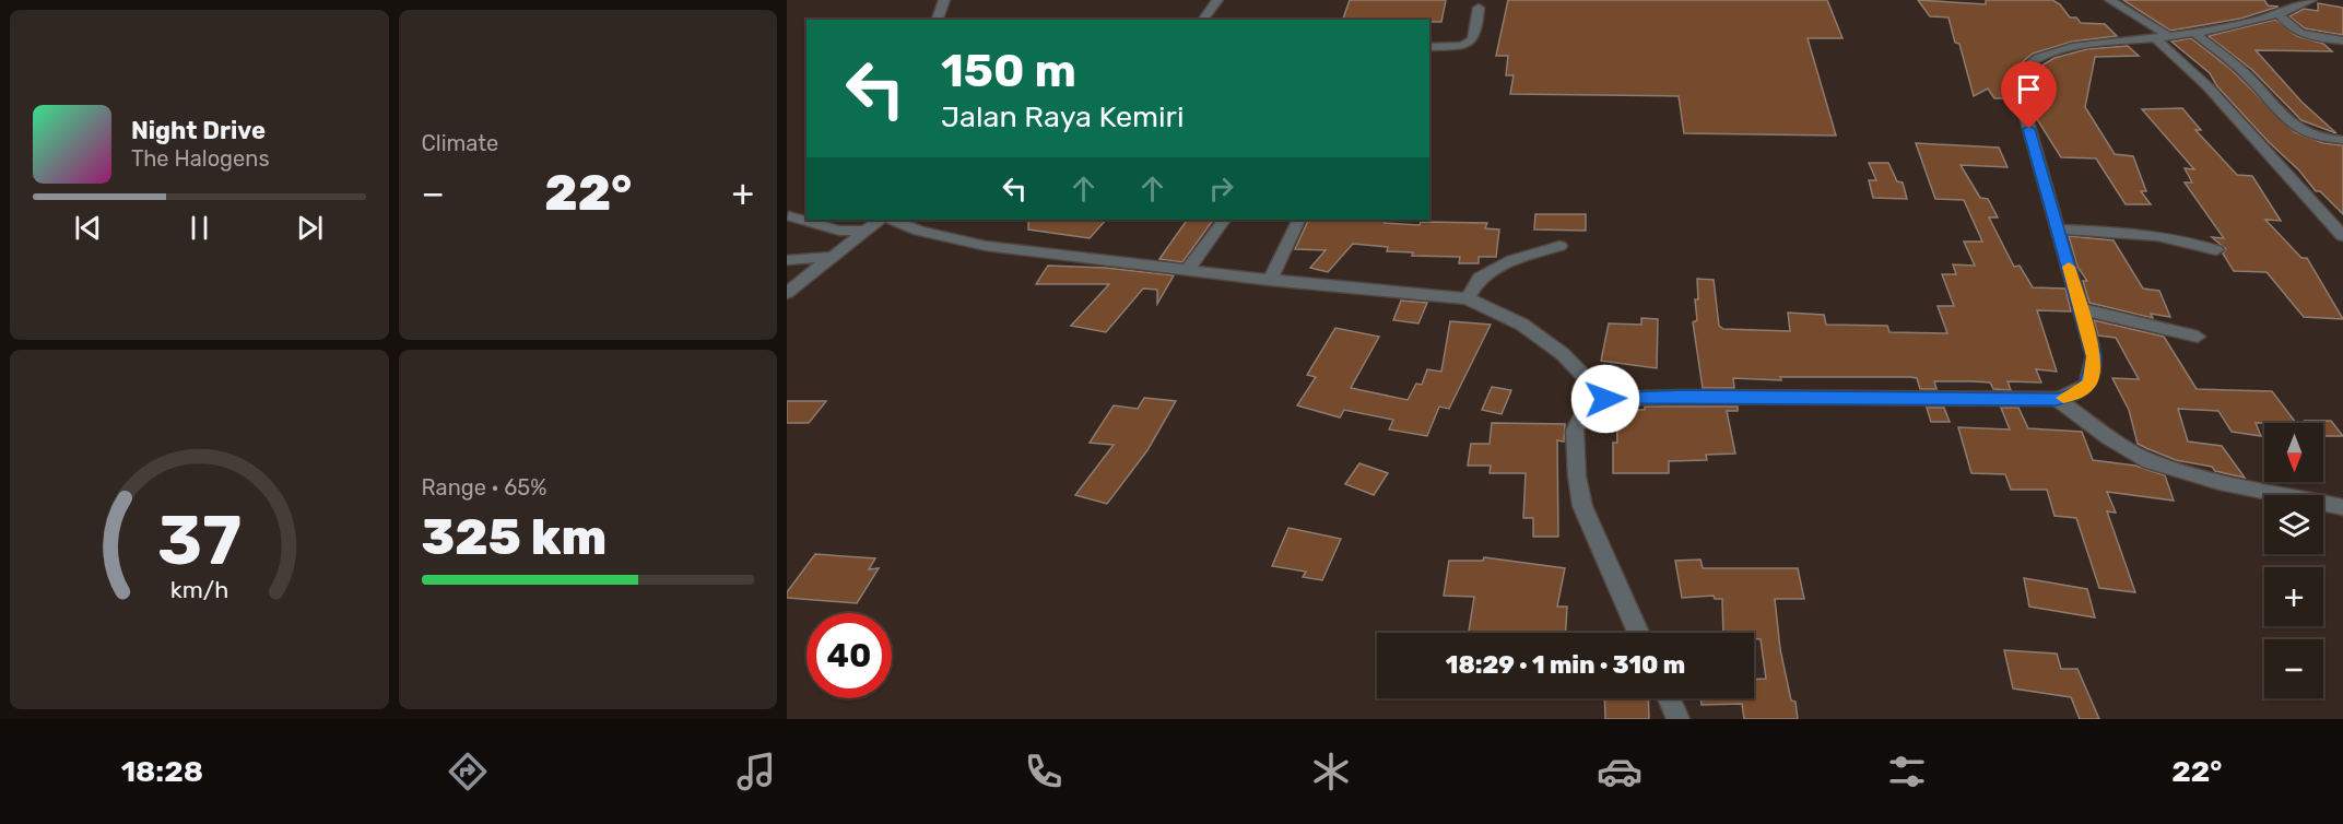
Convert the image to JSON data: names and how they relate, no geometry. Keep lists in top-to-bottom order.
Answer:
{
  "north": "bottom",
  "page": {
    "tile": [
      "Climate",
      ["Range · 65%", "325 km"]
    ],
    "turn": ["150 m", "Jalan Raya Kemiri"],
    "song": ["Night Drive", "The Halogens"],
    "heat": ["−", "22°", "+"],
    "map_buttons": ["+", "−"],
    "limit": "40",
    "trip": "18:29 · 1 min · 310 m",
    "tabs": ["18:28", "22°"],
    "gauge": ["37", "km/h"]
  }
}
